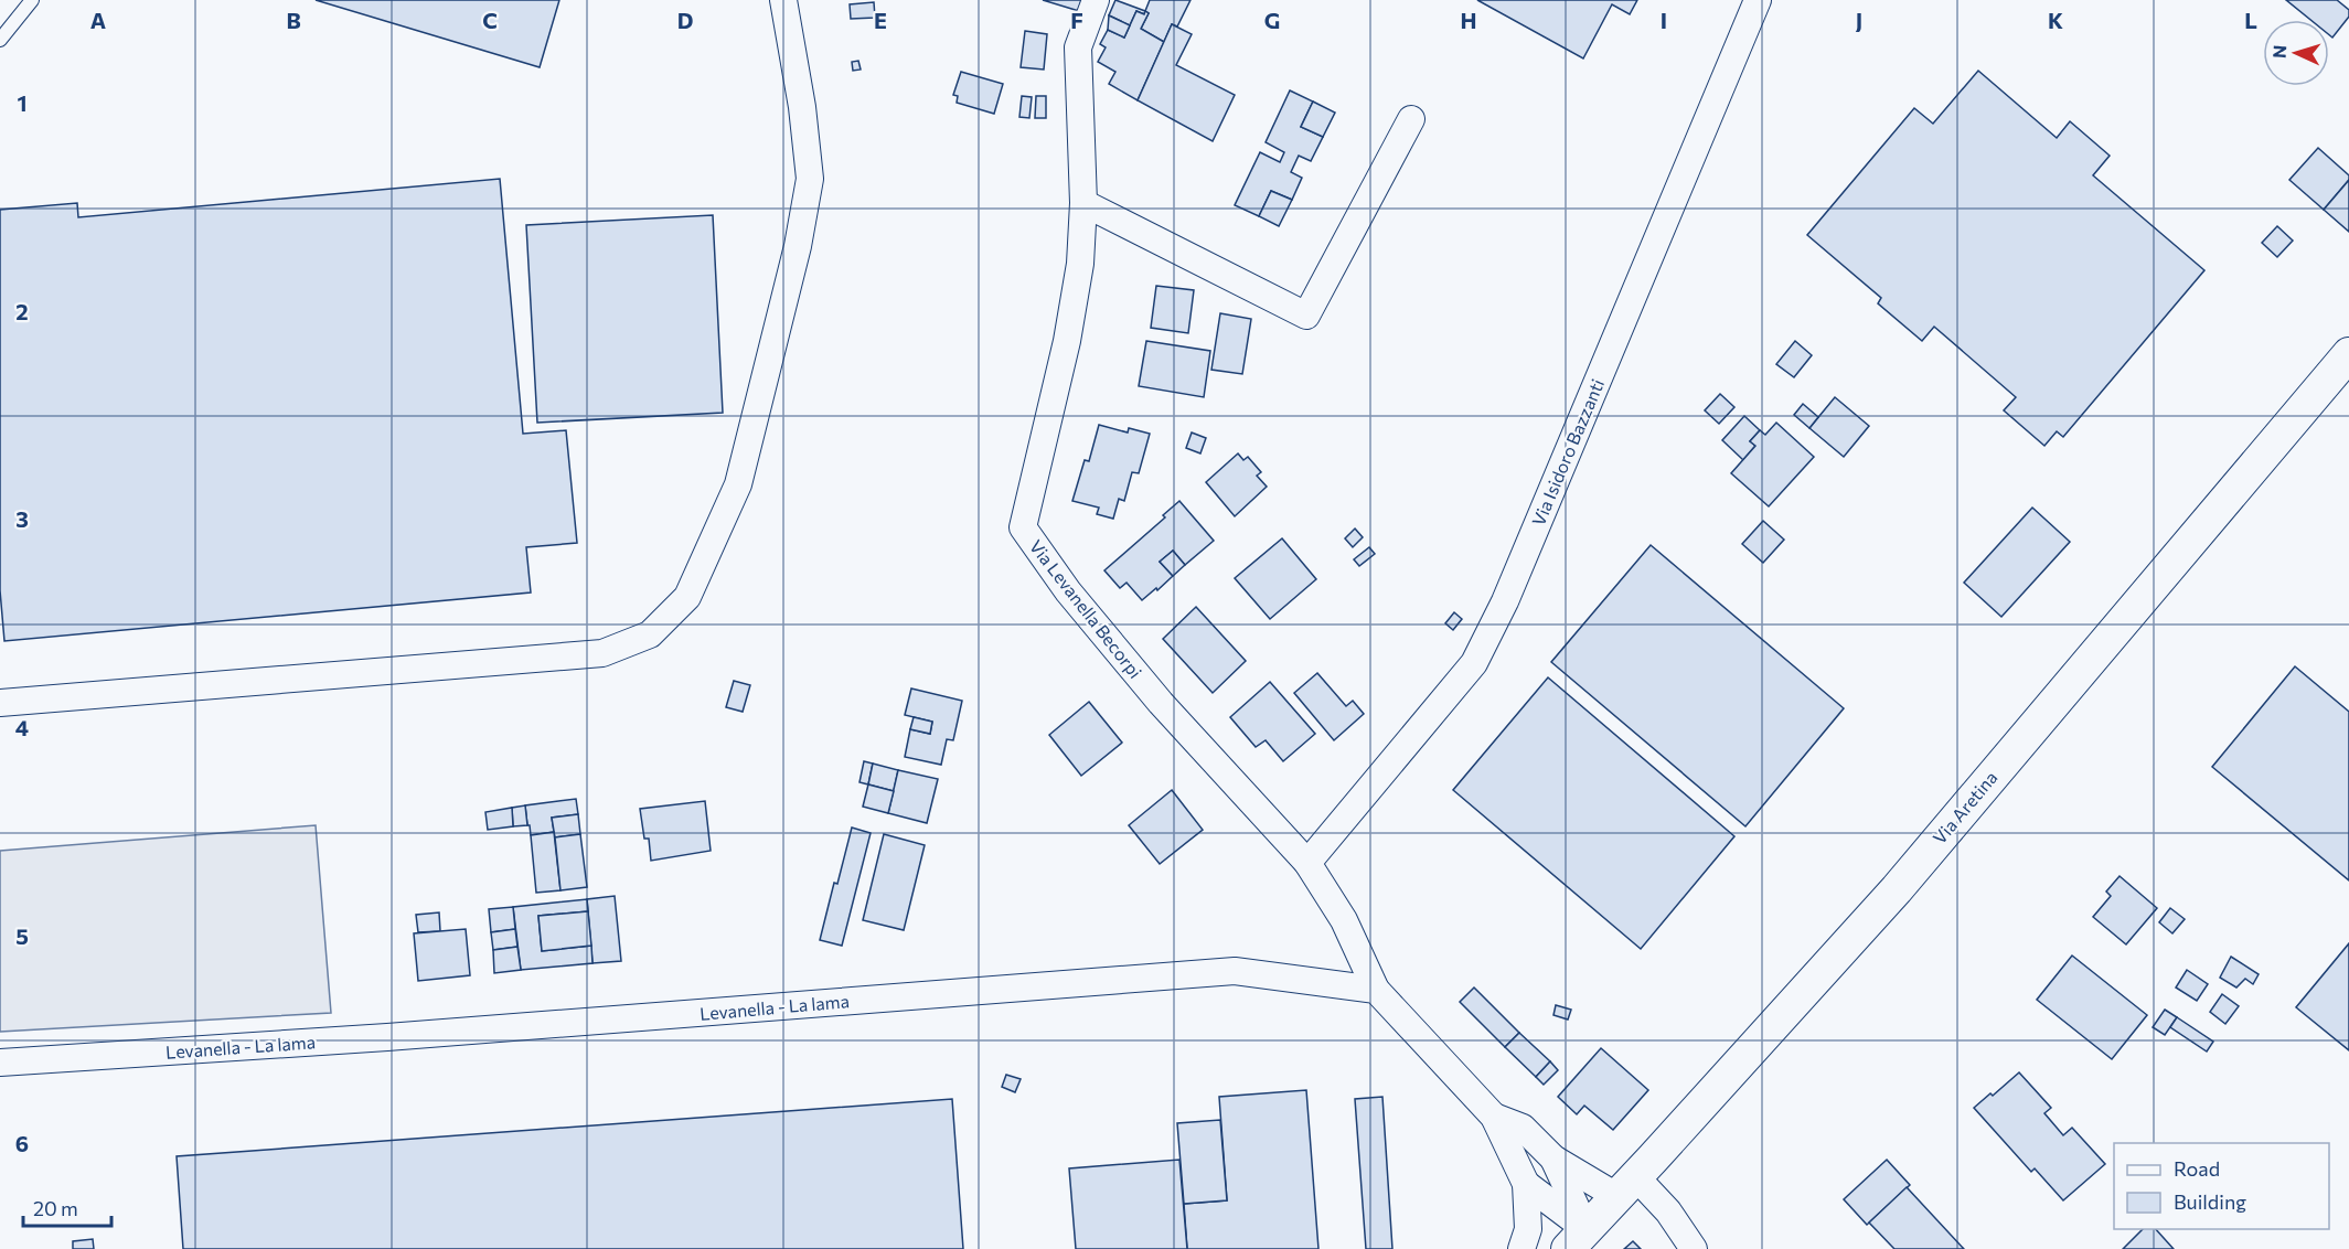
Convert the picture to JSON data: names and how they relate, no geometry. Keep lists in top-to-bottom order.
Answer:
{
  "streets": {
    "street": [
      "Via Isidoro Bazzanti",
      "Via Levanella Becorpi",
      "Via Aretina",
      "Levanella - La lama"
    ]
  },
  "crossings": [
    ["Via Isidoro Bazzanti", "Via Levanella Becorpi"],
    ["Via Levanella Becorpi", "Levanella - La lama"]
  ],
  "legend": ["Road", "Building"],
  "scale_bar": "20 m",
  "north": "left",
  "grid": {
    "columns": [
      "A",
      "B",
      "C",
      "D",
      "E",
      "F",
      "G",
      "H",
      "I",
      "J",
      "K",
      "L"
    ],
    "rows": [
      "1",
      "2",
      "3",
      "4",
      "5",
      "6"
    ]
  }
}
